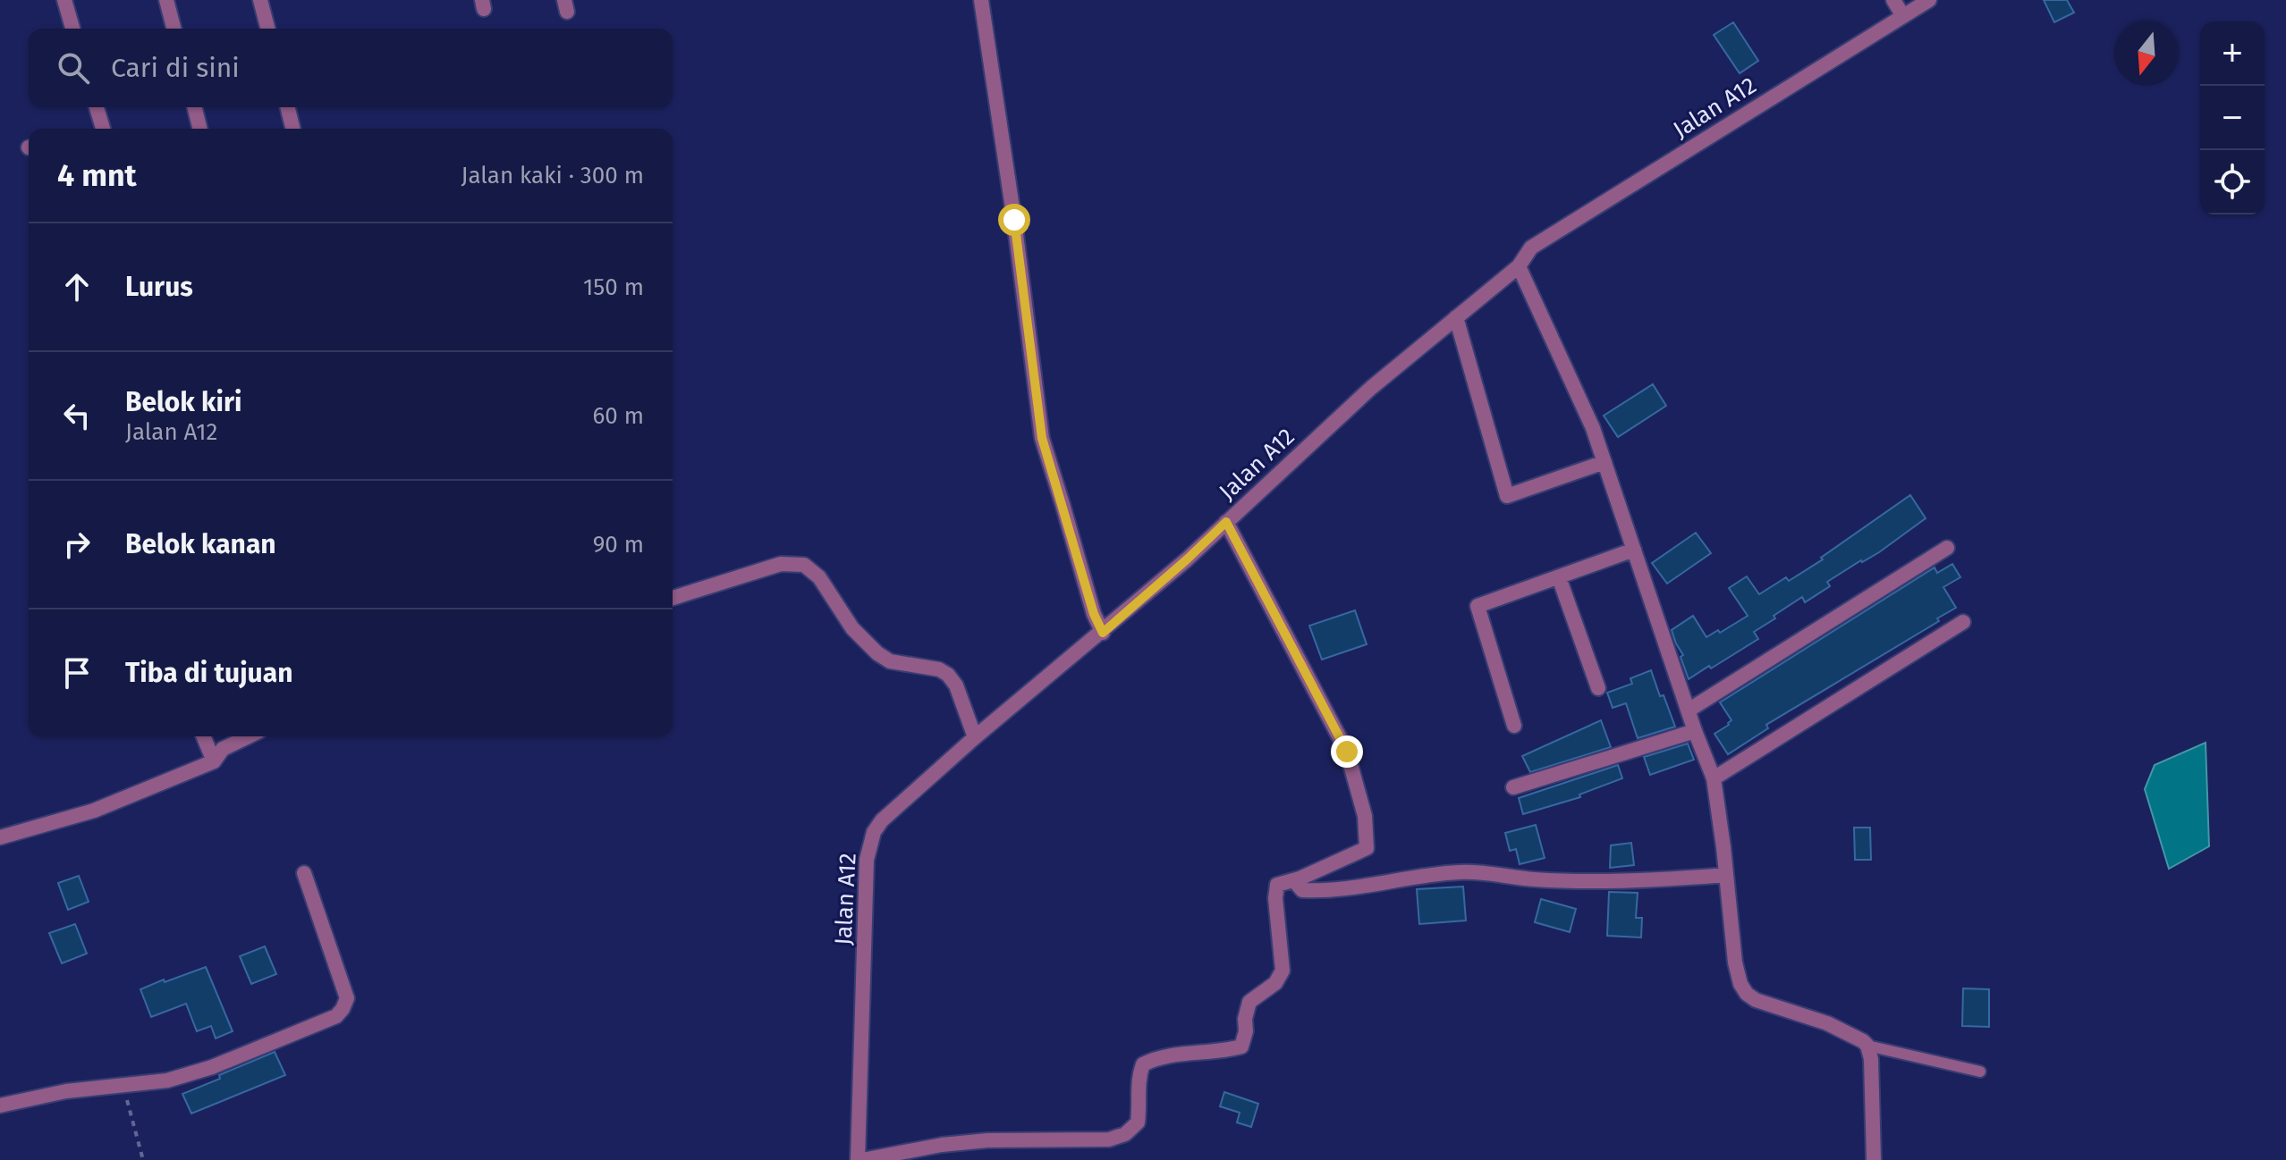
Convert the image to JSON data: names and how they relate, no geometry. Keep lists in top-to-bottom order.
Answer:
{
  "streets": {
    "street": ["Jalan A12"]
  },
  "north": "bottom",
  "page": {
    "map_buttons": ["+", "−"],
    "search": "Cari di sini",
    "heading": ["4 mnt", "Jalan kaki · 300 m"],
    "list": [
      ["Lurus", "150 m"],
      ["Belok kiri", "Jalan A12", "60 m"],
      ["Belok kanan", "90 m"],
      "Tiba di tujuan"
    ]
  }
}
